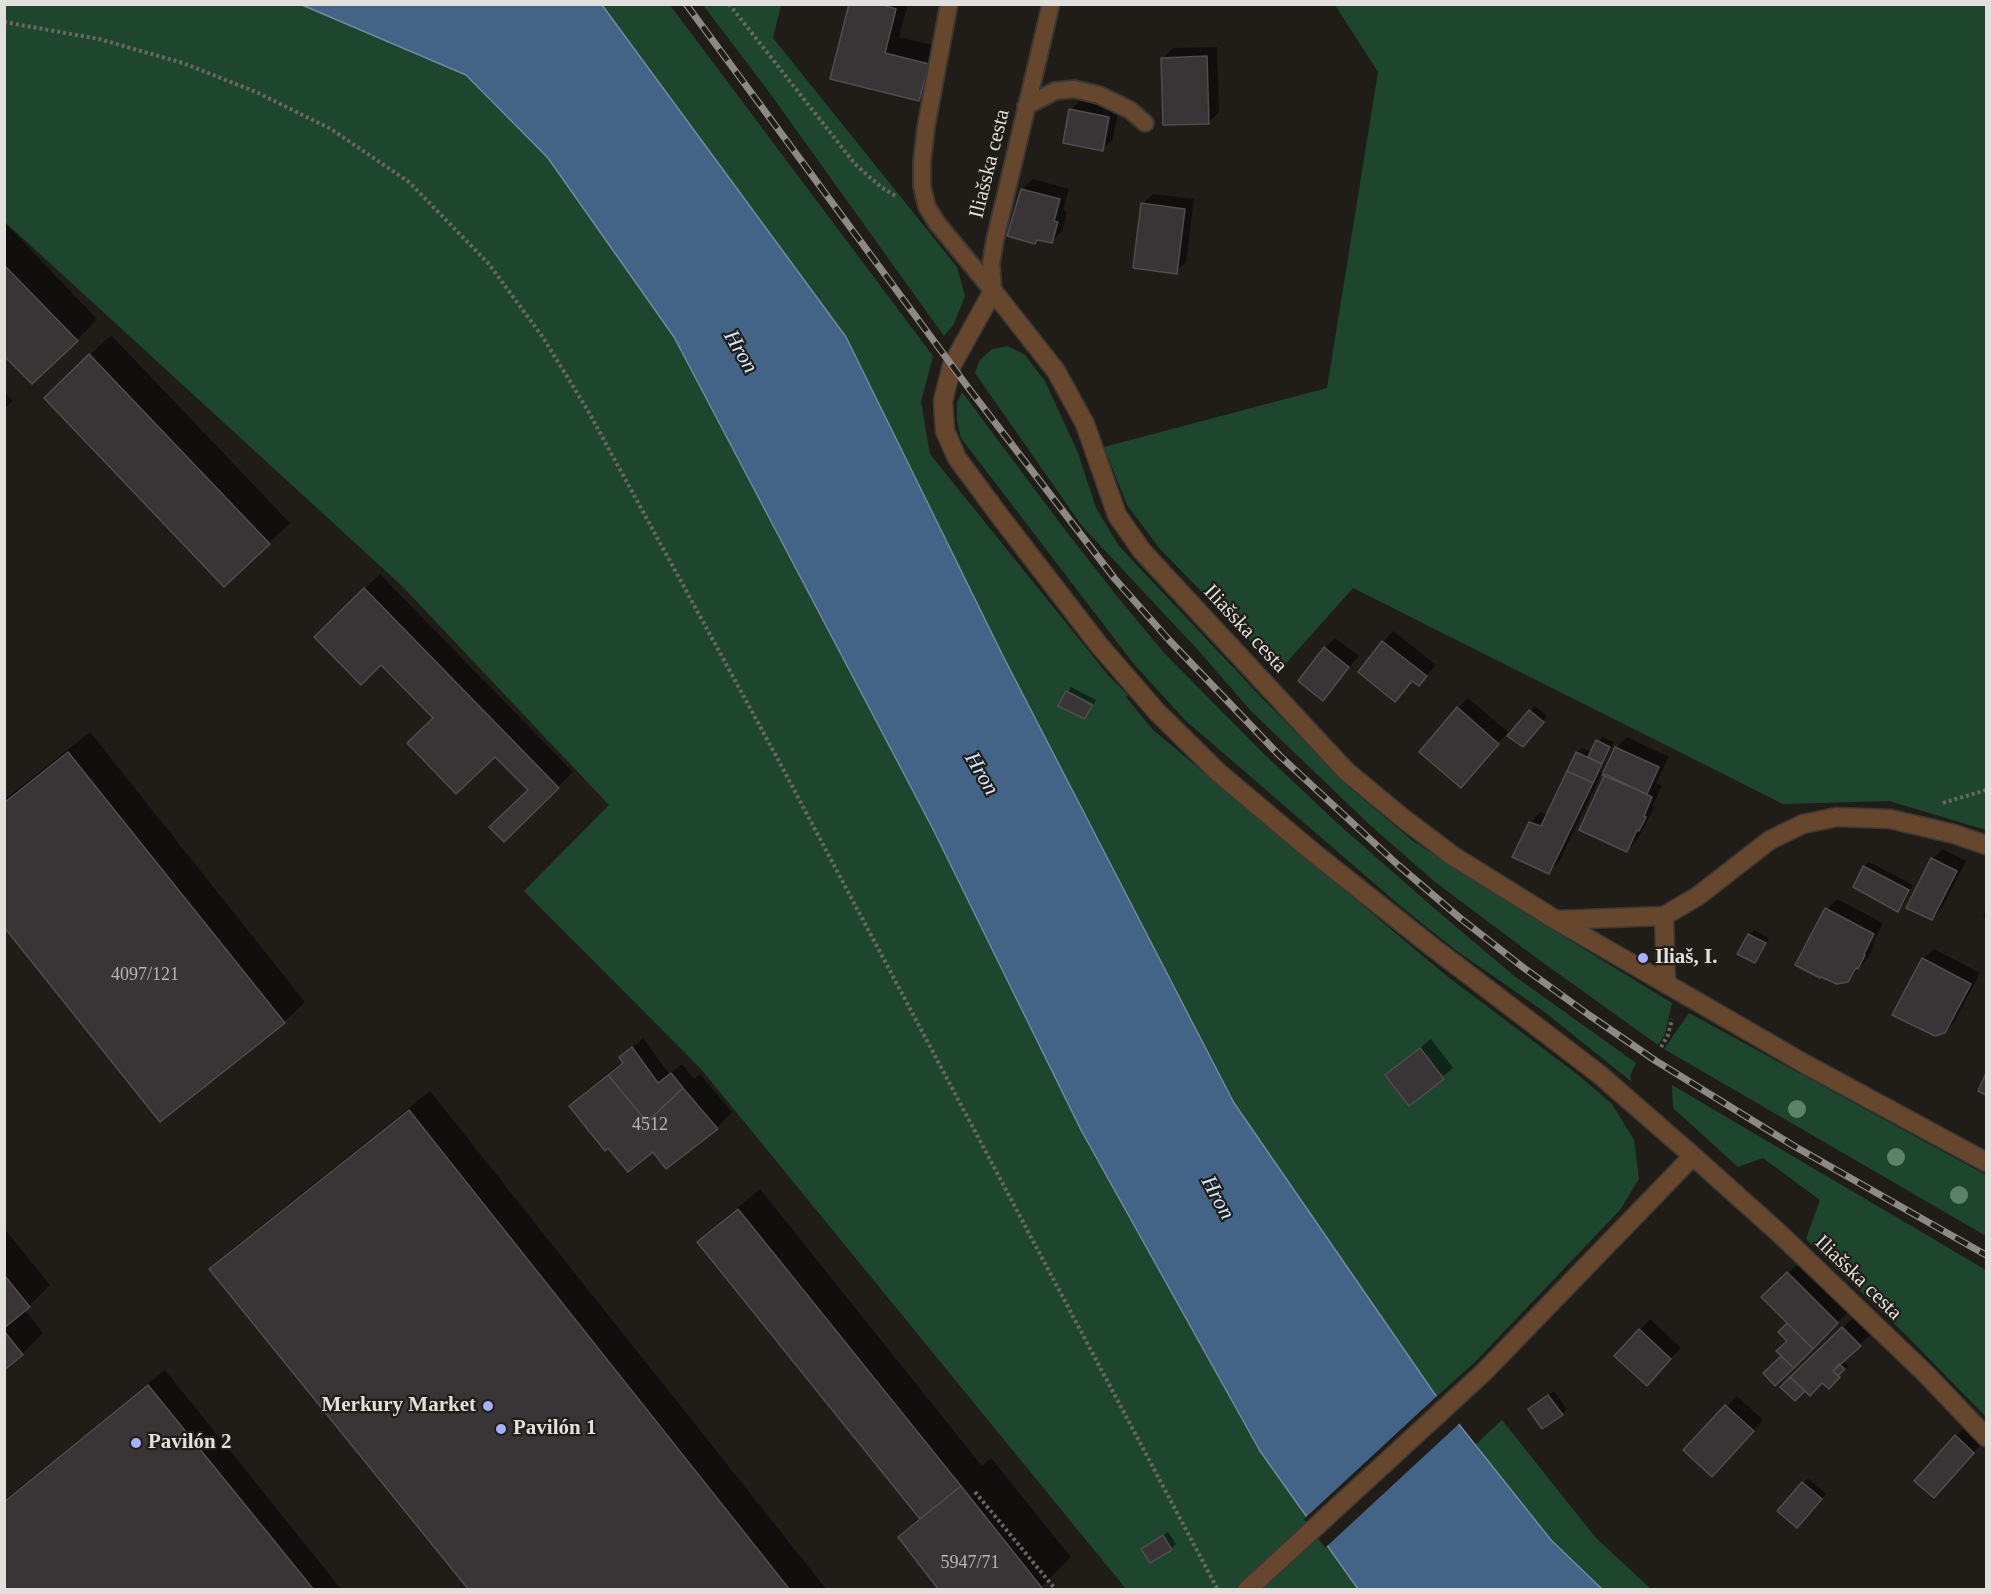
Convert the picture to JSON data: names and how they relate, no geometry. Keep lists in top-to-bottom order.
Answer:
{
  "streets": {
    "street": ["Iliašska cesta"]
  },
  "water": ["Hron"],
  "places": [
    "Iliaš, I.",
    "Merkury Market",
    "Pavilón 1",
    "Pavilón 2"
  ],
  "house_numbers": ["4097/121", "4512", "5947/71"]
}
